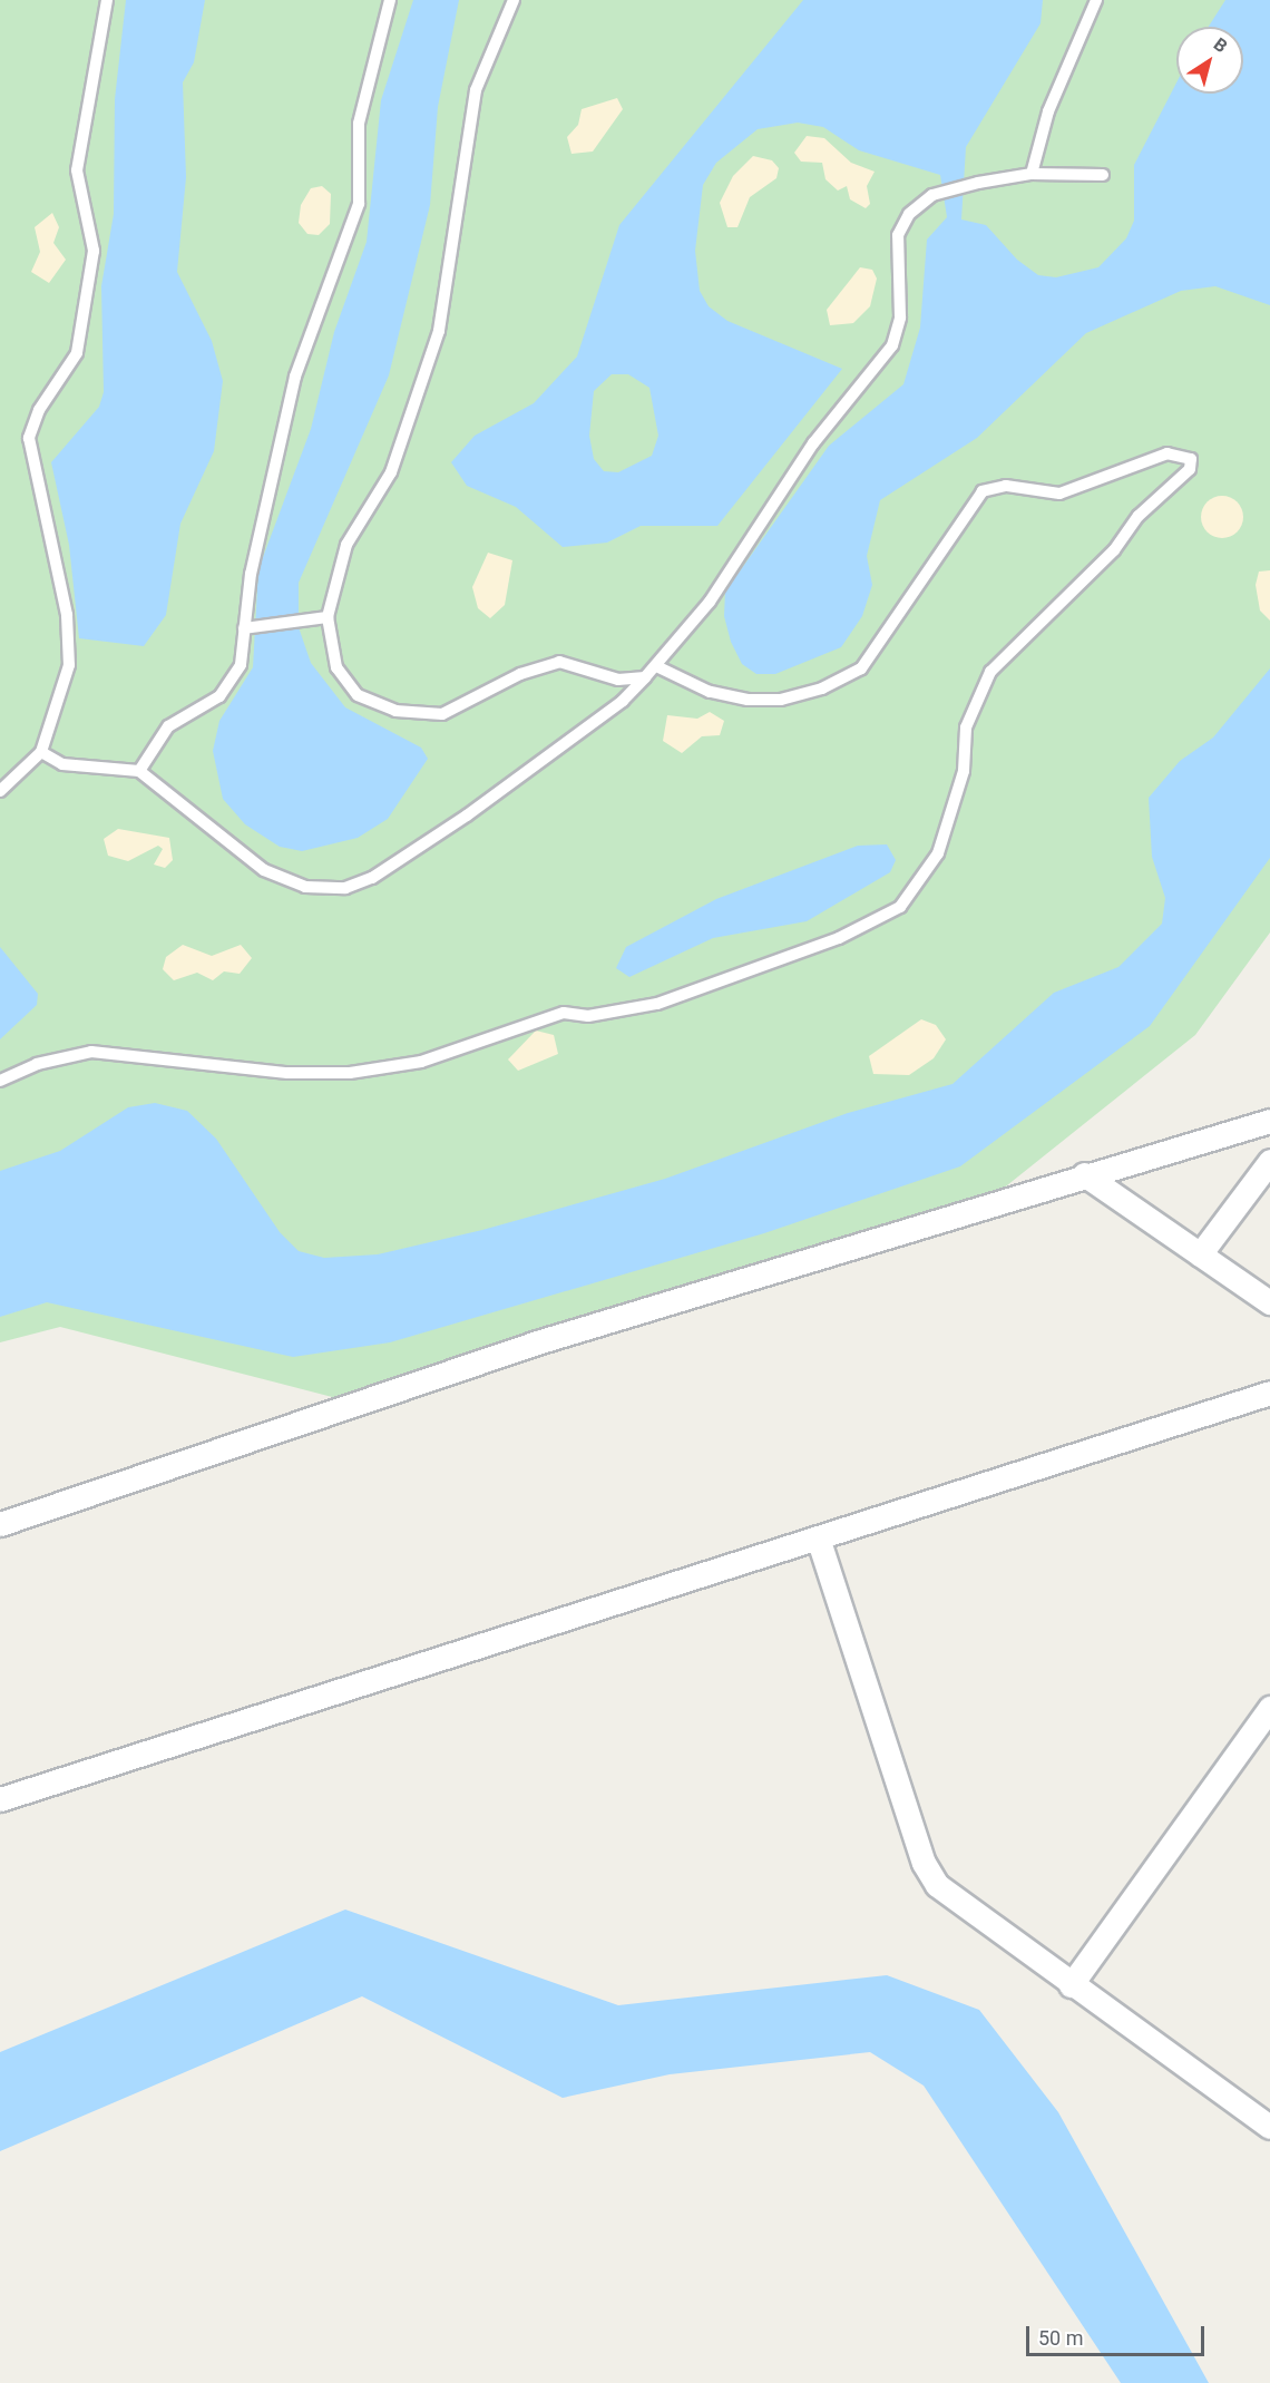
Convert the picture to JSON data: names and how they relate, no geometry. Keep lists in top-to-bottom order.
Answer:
{
  "scale_bar": "50 m",
  "north": "top right"
}
